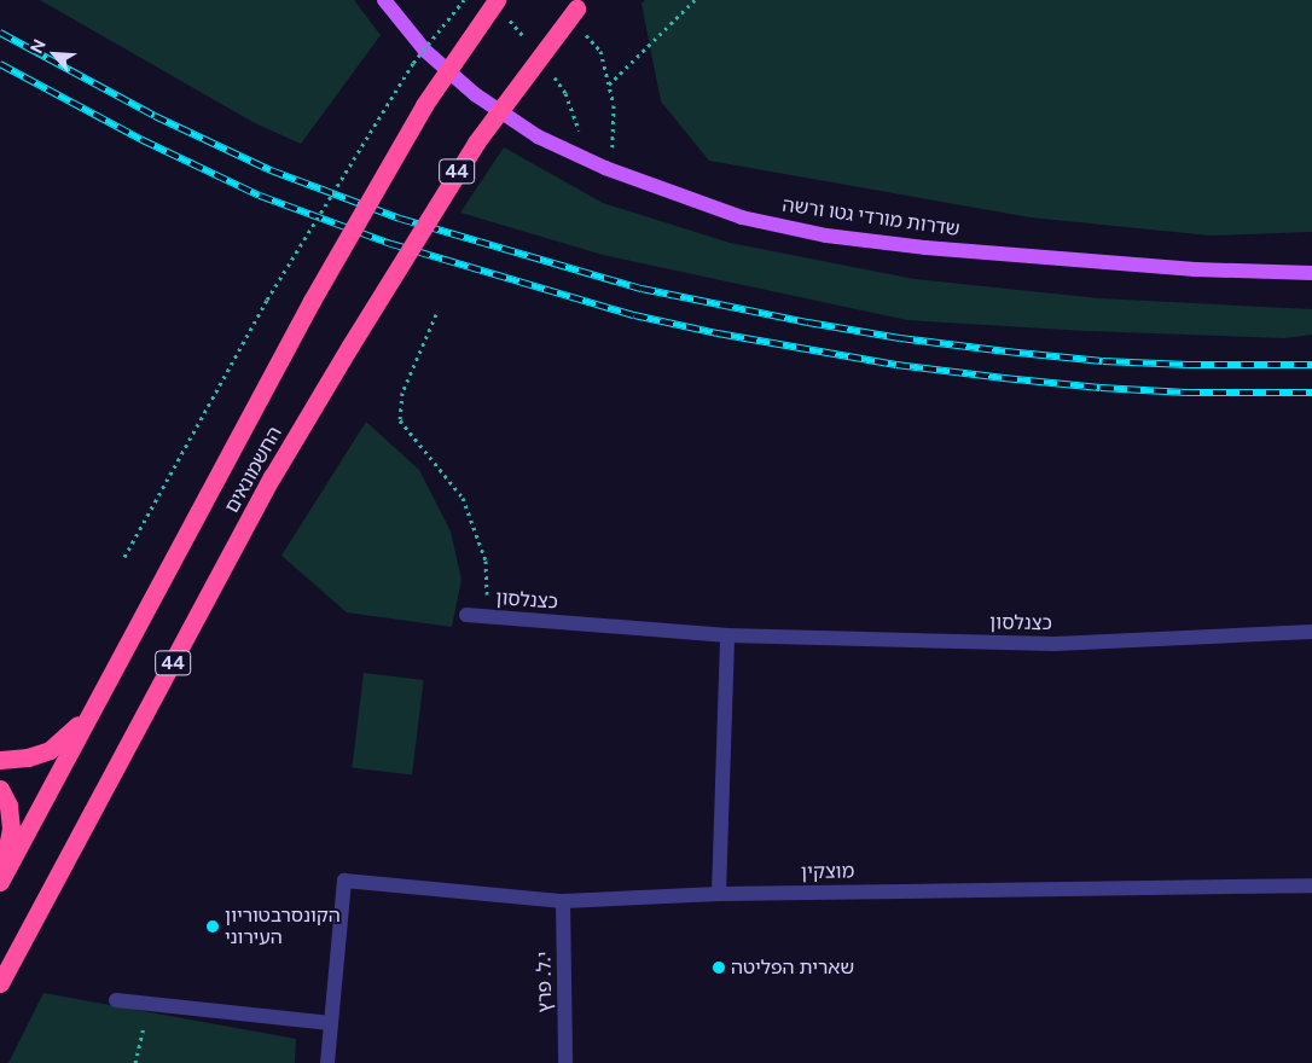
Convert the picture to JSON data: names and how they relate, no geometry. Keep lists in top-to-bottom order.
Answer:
{
  "streets": {
    "highway": ["44", "החשמונאים"],
    "main road": ["שדרות מורדי גטו ורשה"],
    "street": ["כצנלסון", "מוצקין", "י.ל. פרץ"]
  },
  "crossings": [
    ["מוצקין", "י.ל. פרץ"]
  ],
  "places": ["הקונסרבטוריון העירוני", "שארית הפליטה"],
  "north": "top left"
}
